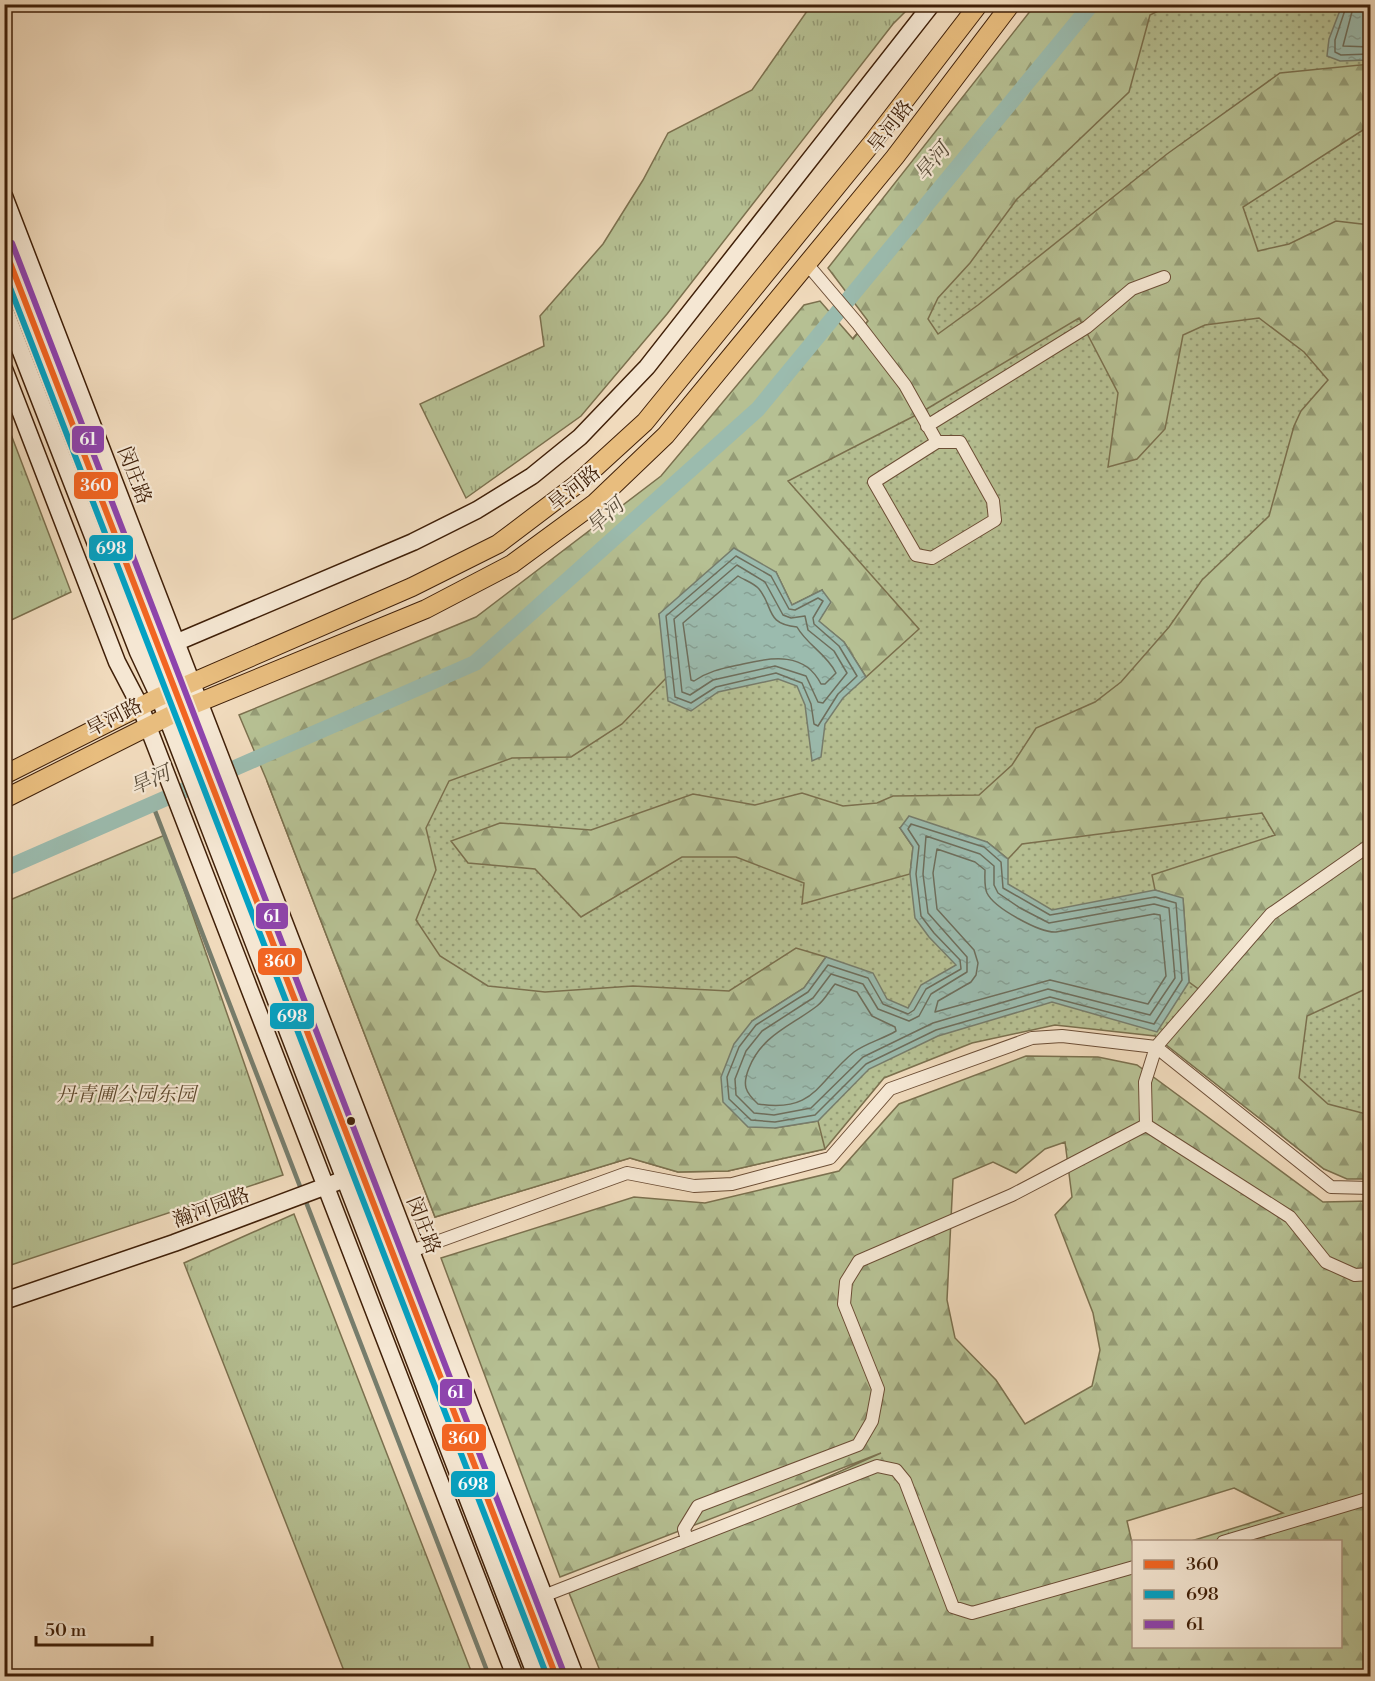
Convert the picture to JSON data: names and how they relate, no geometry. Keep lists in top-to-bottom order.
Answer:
{
  "streets": {
    "main road": ["旱河路"],
    "street": ["闵庄路", "瀚河园路"]
  },
  "crossings": [
    ["旱河路", "闵庄路"],
    ["闵庄路", "瀚河园路"]
  ],
  "water": ["旱河"],
  "parks": ["丹青圃公园东园"],
  "lines": ["transit line 61", "transit line 360", "transit line 698"],
  "legend": ["360", "698", "61"],
  "scale_bar": "50 m"
}
